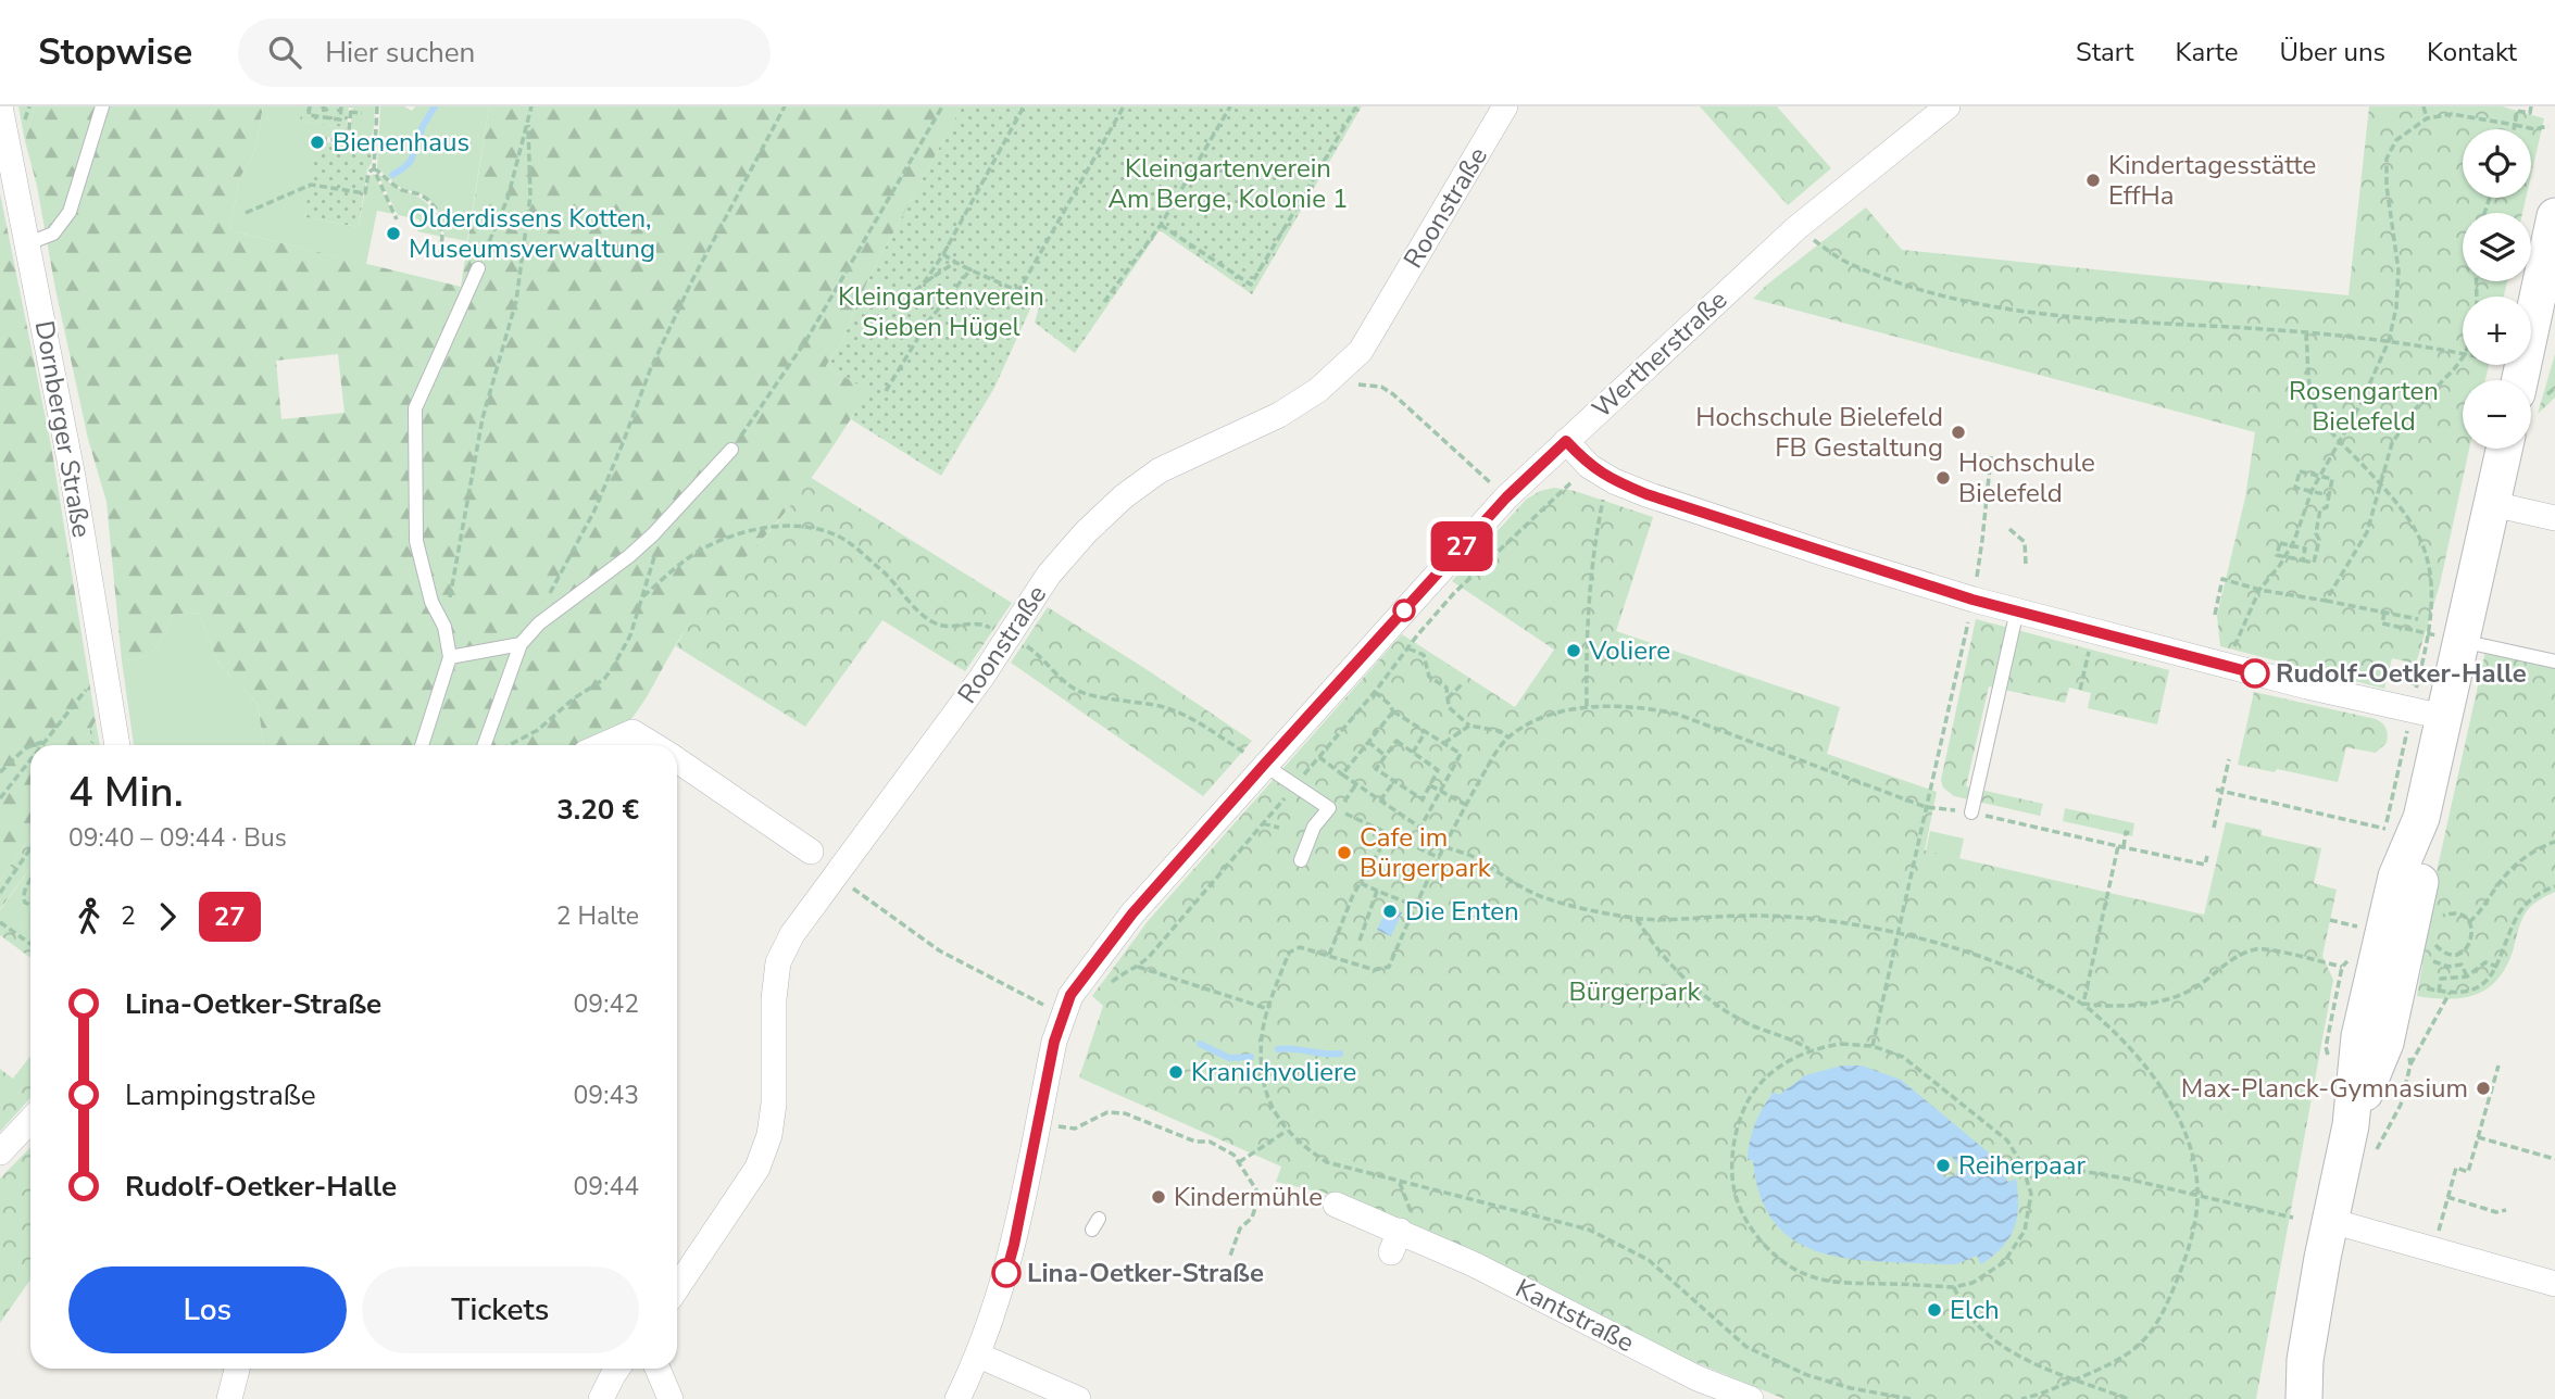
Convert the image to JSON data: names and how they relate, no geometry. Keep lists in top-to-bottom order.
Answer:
{
  "streets": {
    "street": [
      "Roonstraße",
      "Wertherstraße",
      "Dornberger Straße",
      "Kantstraße"
    ]
  },
  "parks": [
    "Kleingartenverein Am Berge, Kolonie 1",
    "Kleingartenverein Sieben Hügel",
    "Rosengarten Bielefeld",
    "Bürgerpark"
  ],
  "places": [
    "Bienenhaus",
    "Kindertagesstätte EffHa",
    "Olderdissens Kotten, Museumsverwaltung",
    "Hochschule Bielefeld FB Gestaltung",
    "Hochschule Bielefeld",
    "Voliere",
    "Rudolf-Oetker-Halle",
    "Cafe im Bürgerpark",
    "Die Enten",
    "Kranichvoliere",
    "Max-Planck-Gymnasium",
    "Reiherpaar",
    "Kindermühle",
    "Lina-Oetker-Straße",
    "Elch"
  ],
  "lines": ["bus line 27"],
  "page": {
    "header": "Stopwise",
    "search": "Hier suchen",
    "nav": [
      "Start",
      "Karte",
      "Über uns",
      "Kontakt"
    ],
    "on_map": "27",
    "map_buttons": ["+", "−"],
    "heading": ["4 Min.", "09:40 – 09:44 · Bus", "3.20 €"],
    "legs": ["2", "27", "2 Halte"],
    "list": [
      {
        "name": "Lina-Oetker-Straße",
        "value": "09:42"
      },
      {
        "name": "Lampingstraße",
        "value": "09:43"
      },
      {
        "name": "Rudolf-Oetker-Halle",
        "value": "09:44"
      }
    ],
    "buttons": ["Los", "Tickets"]
  }
}
